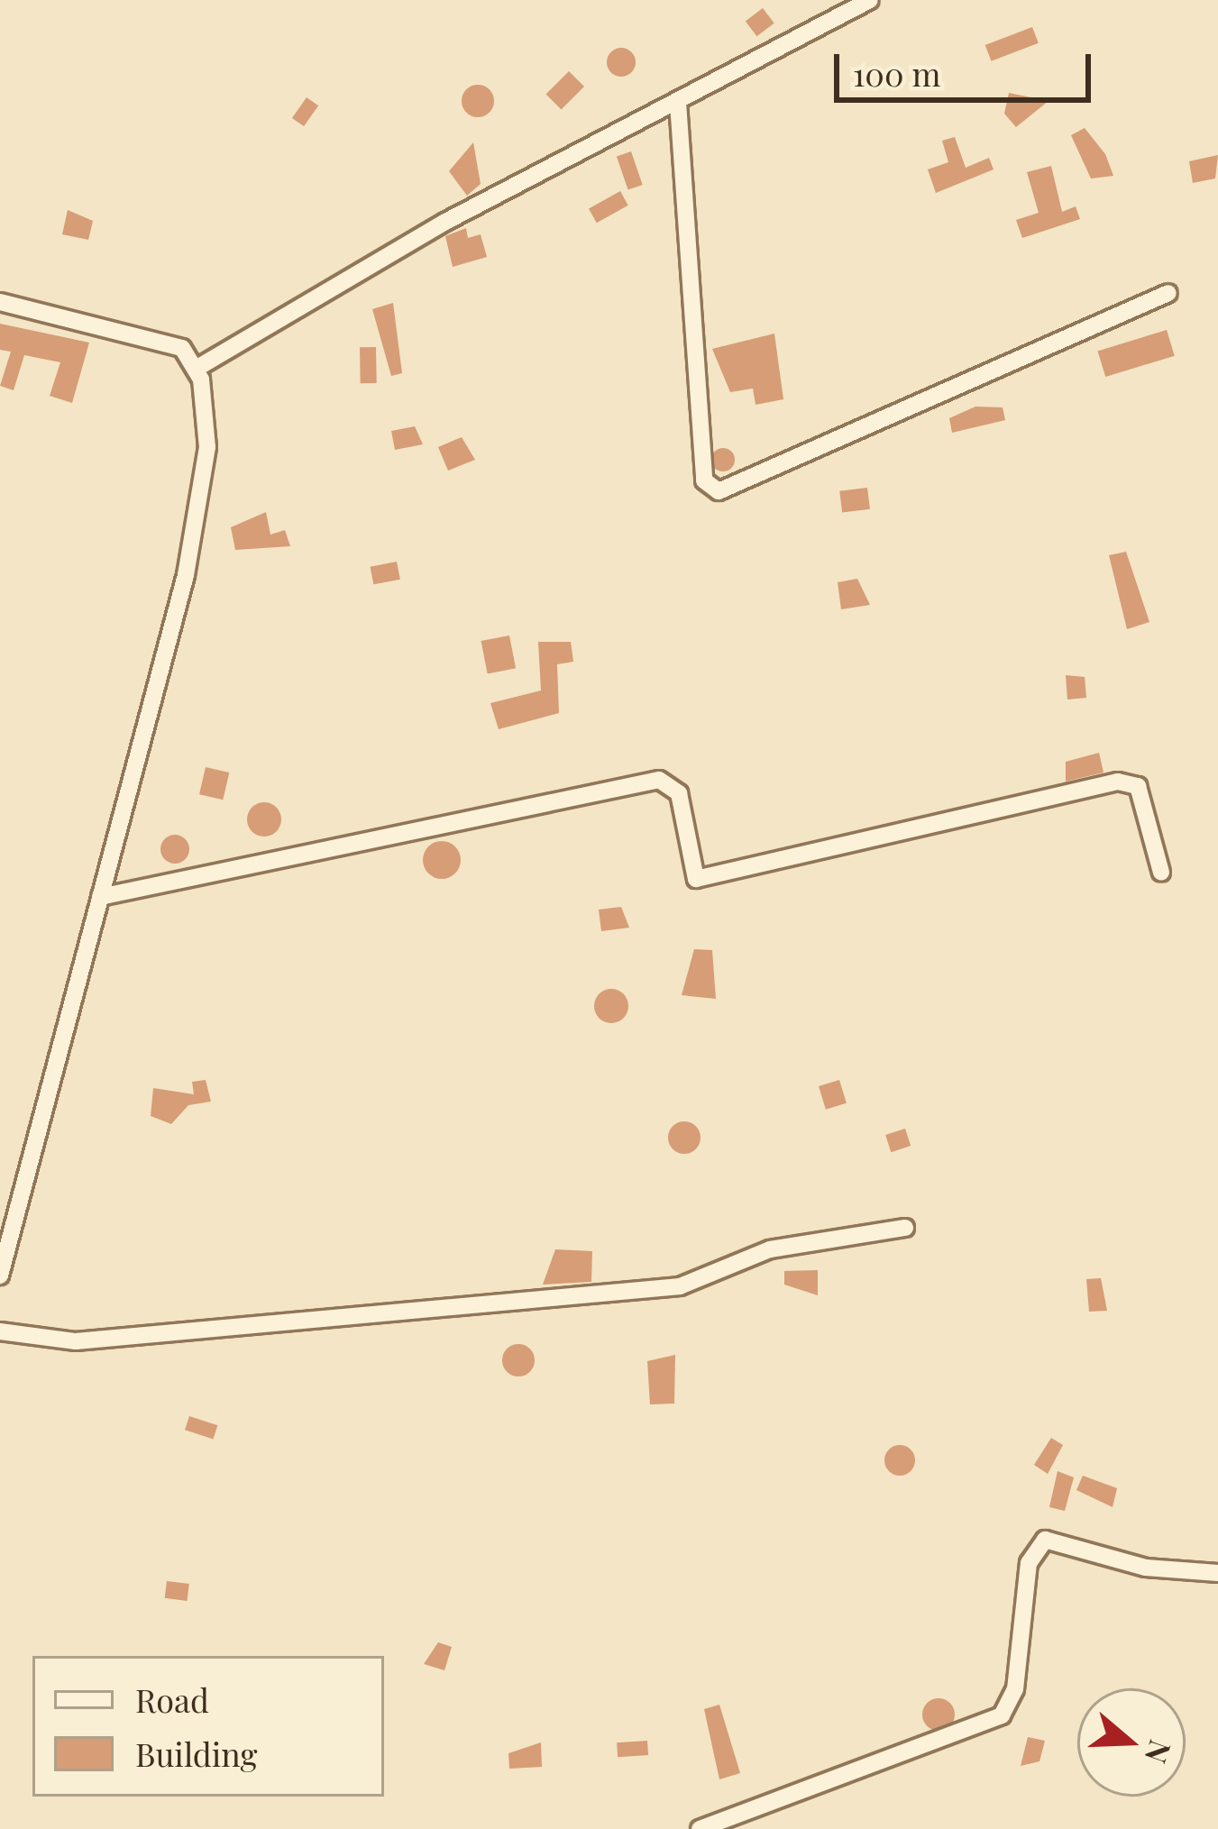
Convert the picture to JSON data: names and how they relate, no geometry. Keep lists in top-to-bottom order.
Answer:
{
  "legend": ["Road", "Building"],
  "scale_bar": "100 m",
  "north": "right"
}
